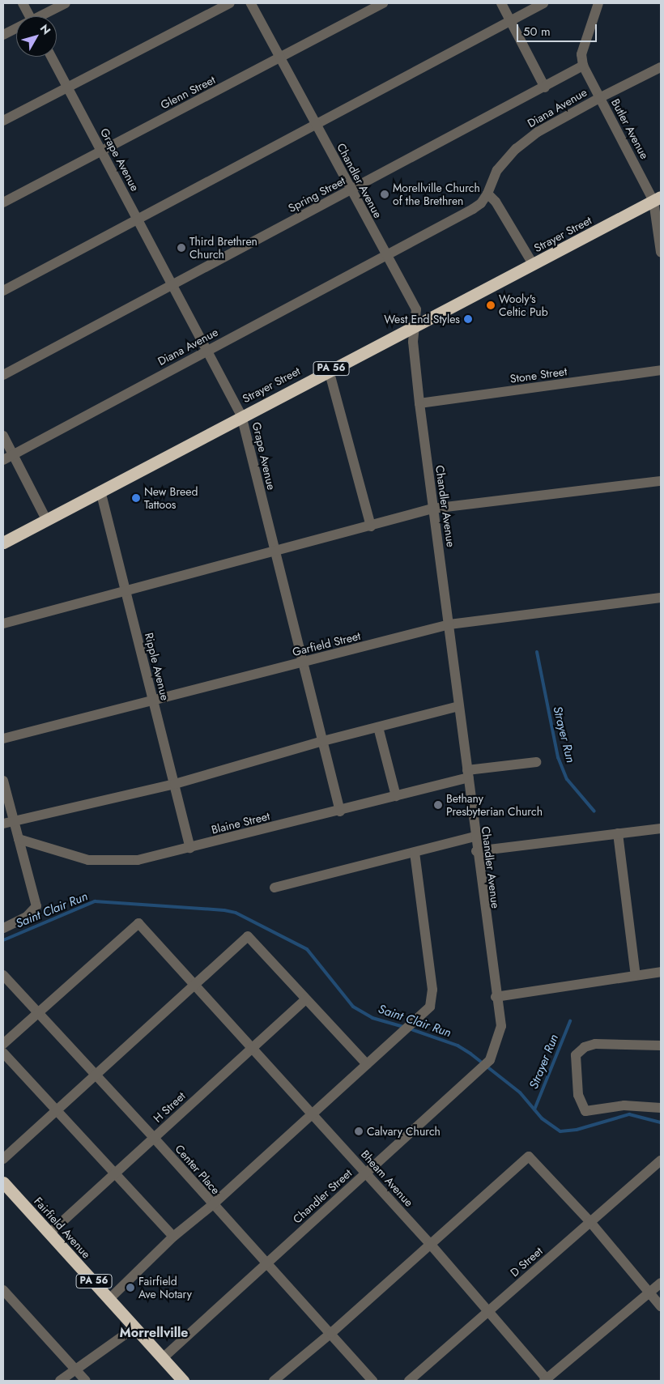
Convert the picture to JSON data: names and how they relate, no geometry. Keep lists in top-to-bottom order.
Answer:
{
  "streets": {
    "highway": ["Strayer Street", "PA 56", "Fairfield Avenue"],
    "street": [
      "Glenn Street",
      "Diana Avenue",
      "Butler Avenue",
      "Grape Avenue",
      "Chandler Avenue",
      "Spring Street",
      "Stone Street",
      "Garfield Street",
      "Ripple Avenue",
      "Blaine Street",
      "H Street",
      "Center Place",
      "Bheam Avenue",
      "Chandler Street",
      "D Street"
    ]
  },
  "crossings": [
    ["Glenn Street", "Grape Avenue"],
    ["Glenn Street", "Chandler Avenue"],
    ["Diana Avenue", "Butler Avenue"],
    ["Diana Avenue", "Grape Avenue"],
    ["Diana Avenue", "Chandler Avenue"],
    ["Butler Avenue", "Spring Street"],
    ["Butler Avenue", "Strayer Street"],
    ["Grape Avenue", "Spring Street"],
    ["Grape Avenue", "Strayer Street"],
    ["Grape Avenue", "Garfield Street"],
    ["Grape Avenue", "Blaine Street"],
    ["Chandler Avenue", "Spring Street"],
    ["Chandler Avenue", "Strayer Street"],
    ["Chandler Avenue", "Stone Street"],
    ["Chandler Avenue", "Garfield Street"],
    ["Chandler Avenue", "Blaine Street"],
    ["Chandler Avenue", "Chandler Street"],
    ["Strayer Street", "Ripple Avenue"],
    ["Garfield Street", "Ripple Avenue"],
    ["Ripple Avenue", "Blaine Street"],
    ["H Street", "Center Place"],
    ["H Street", "Bheam Avenue"],
    ["H Street", "Fairfield Avenue"],
    ["Center Place", "Bheam Avenue"],
    ["Center Place", "Chandler Street"],
    ["Bheam Avenue", "Chandler Street"],
    ["Bheam Avenue", "D Street"],
    ["Chandler Street", "Fairfield Avenue"]
  ],
  "districts": ["Morrellville"],
  "water": ["Strayer Run", "Saint Clair Run"],
  "places": [
    "Morellville Church of the Brethren",
    "Third Brethren Church",
    "Wooly's Celtic Pub",
    "West End Styles",
    "New Breed Tattoos",
    "Bethany Presbyterian Church",
    "Calvary Church",
    "Fairfield Ave Notary"
  ],
  "scale_bar": "50 m",
  "north": "top right"
}
